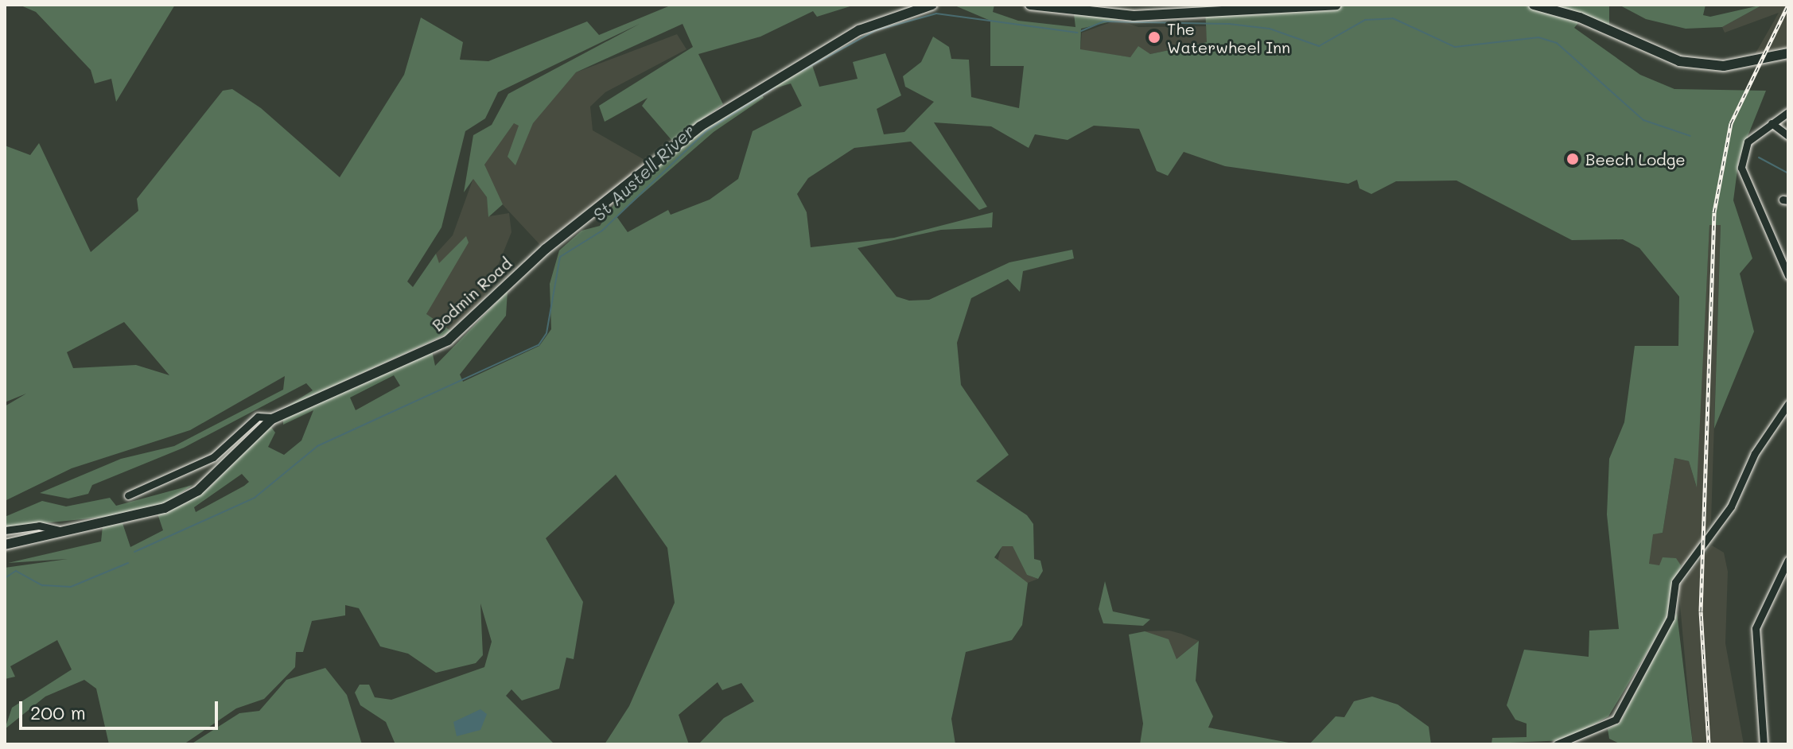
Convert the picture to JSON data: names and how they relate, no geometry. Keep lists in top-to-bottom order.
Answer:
{
  "streets": {
    "main road": ["Bodmin Road"]
  },
  "water": ["St Austell River"],
  "places": ["The Waterwheel Inn", "Beech Lodge"],
  "scale_bar": "200 m"
}
